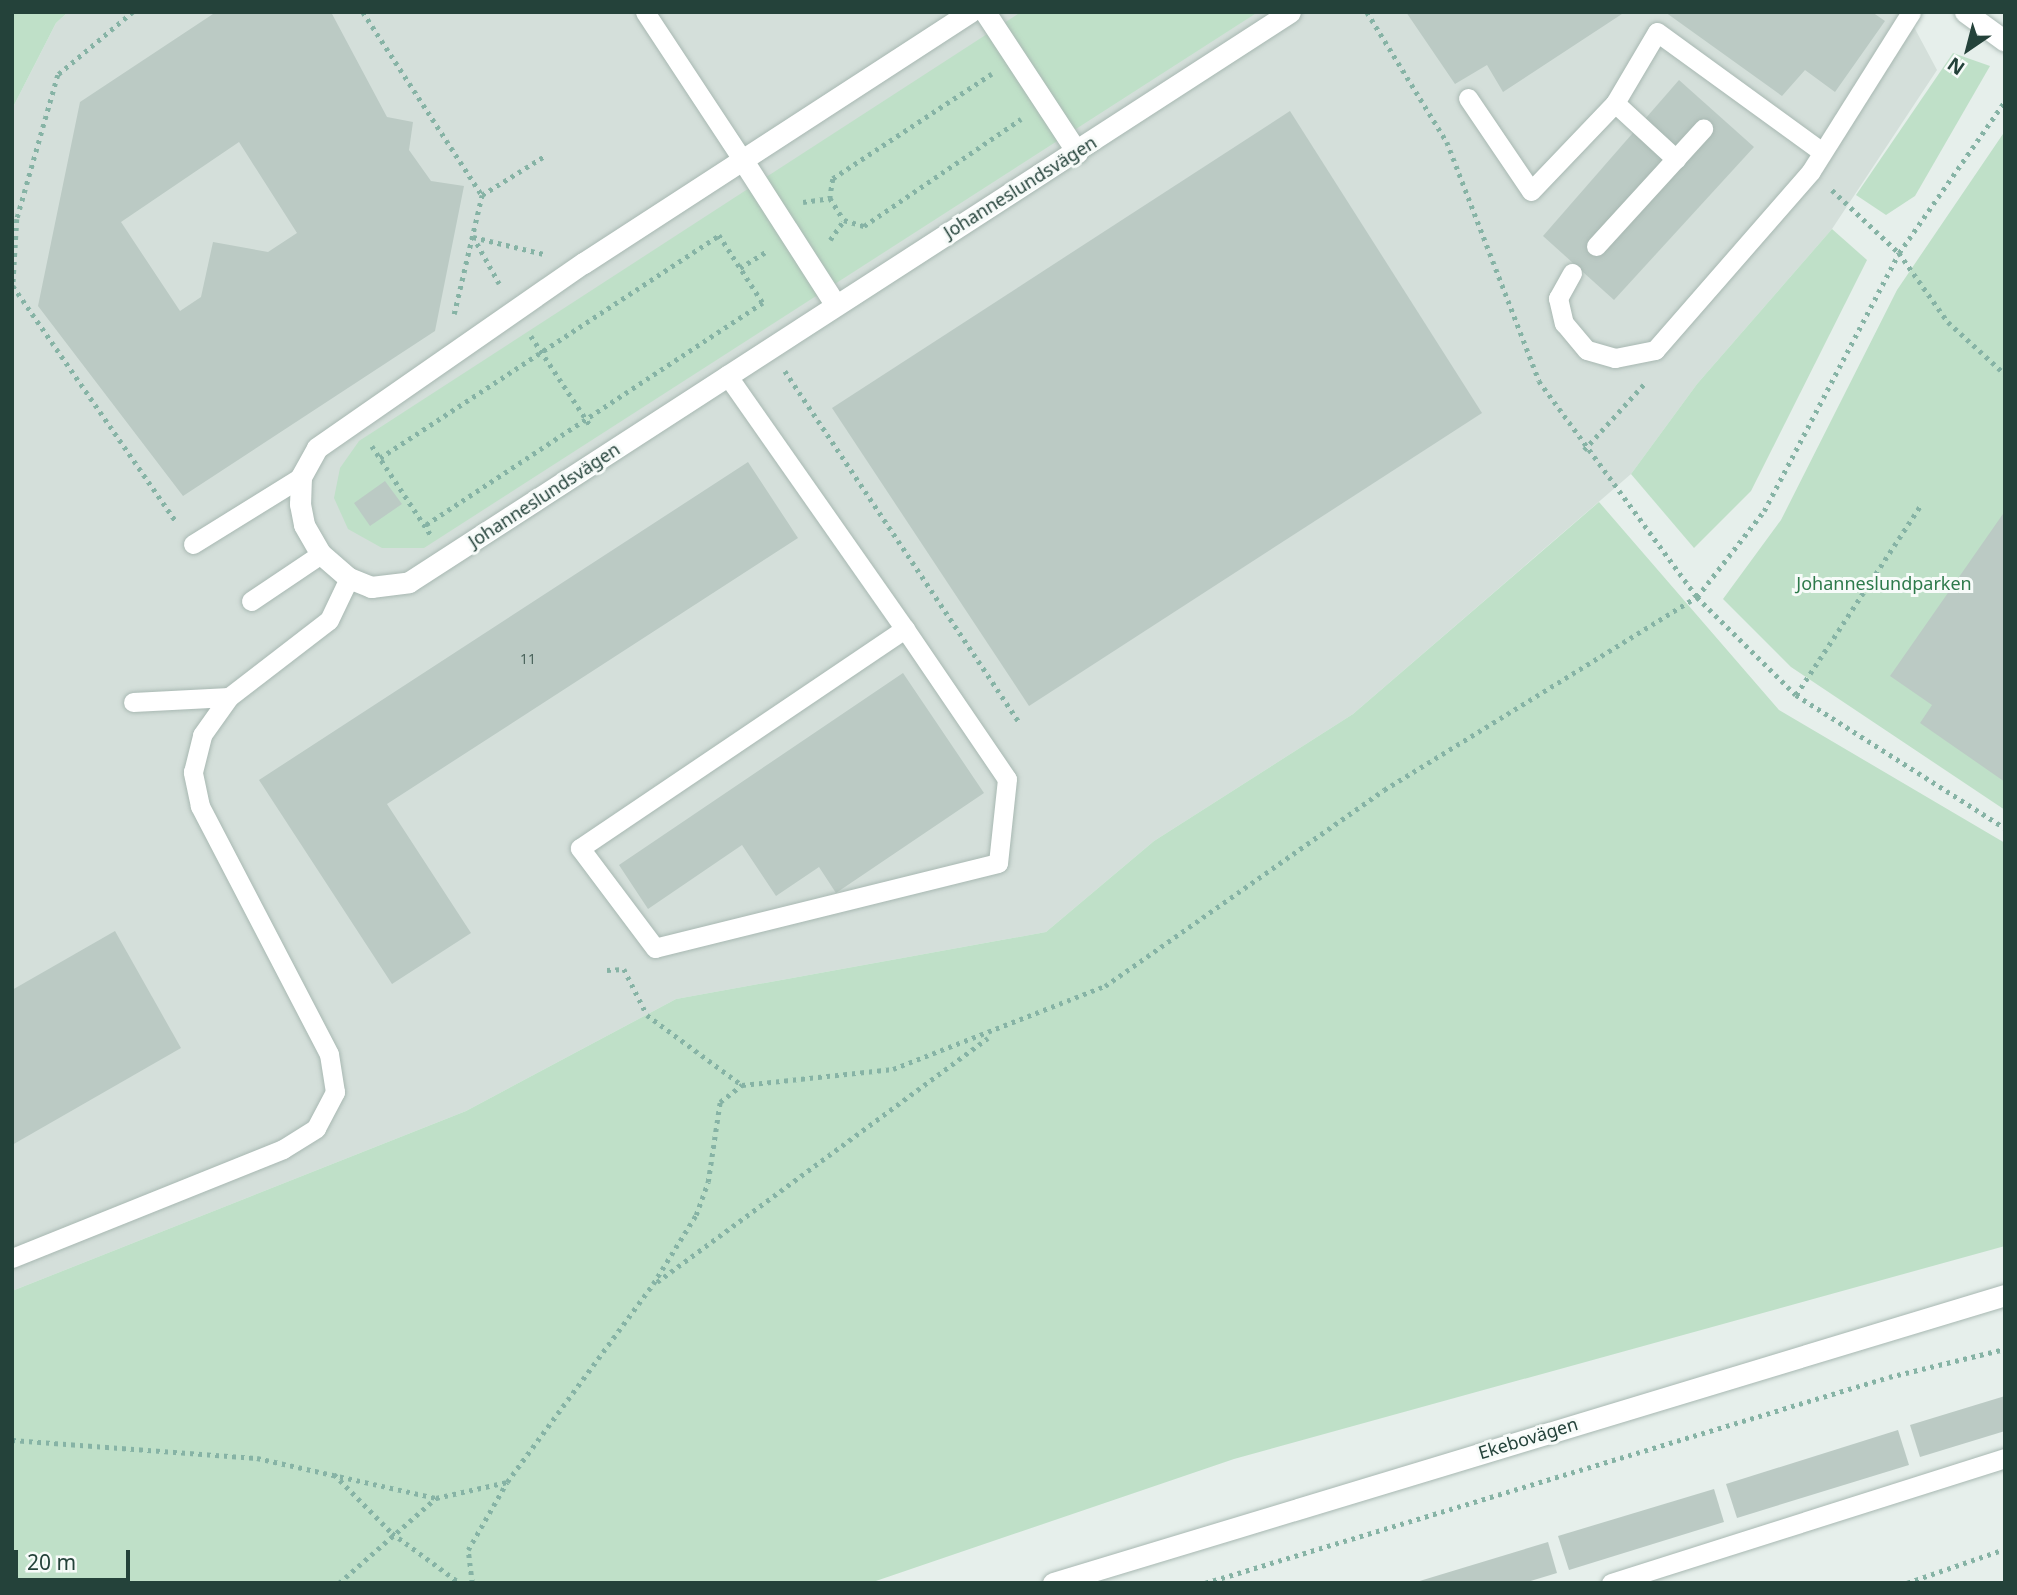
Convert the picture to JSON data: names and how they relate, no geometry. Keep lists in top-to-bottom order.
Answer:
{
  "streets": {
    "street": ["Johanneslundsvägen", "Ekebovägen"]
  },
  "parks": ["Johanneslundparken"],
  "house_numbers": ["11"],
  "scale_bar": "20 m",
  "north": "bottom left"
}
